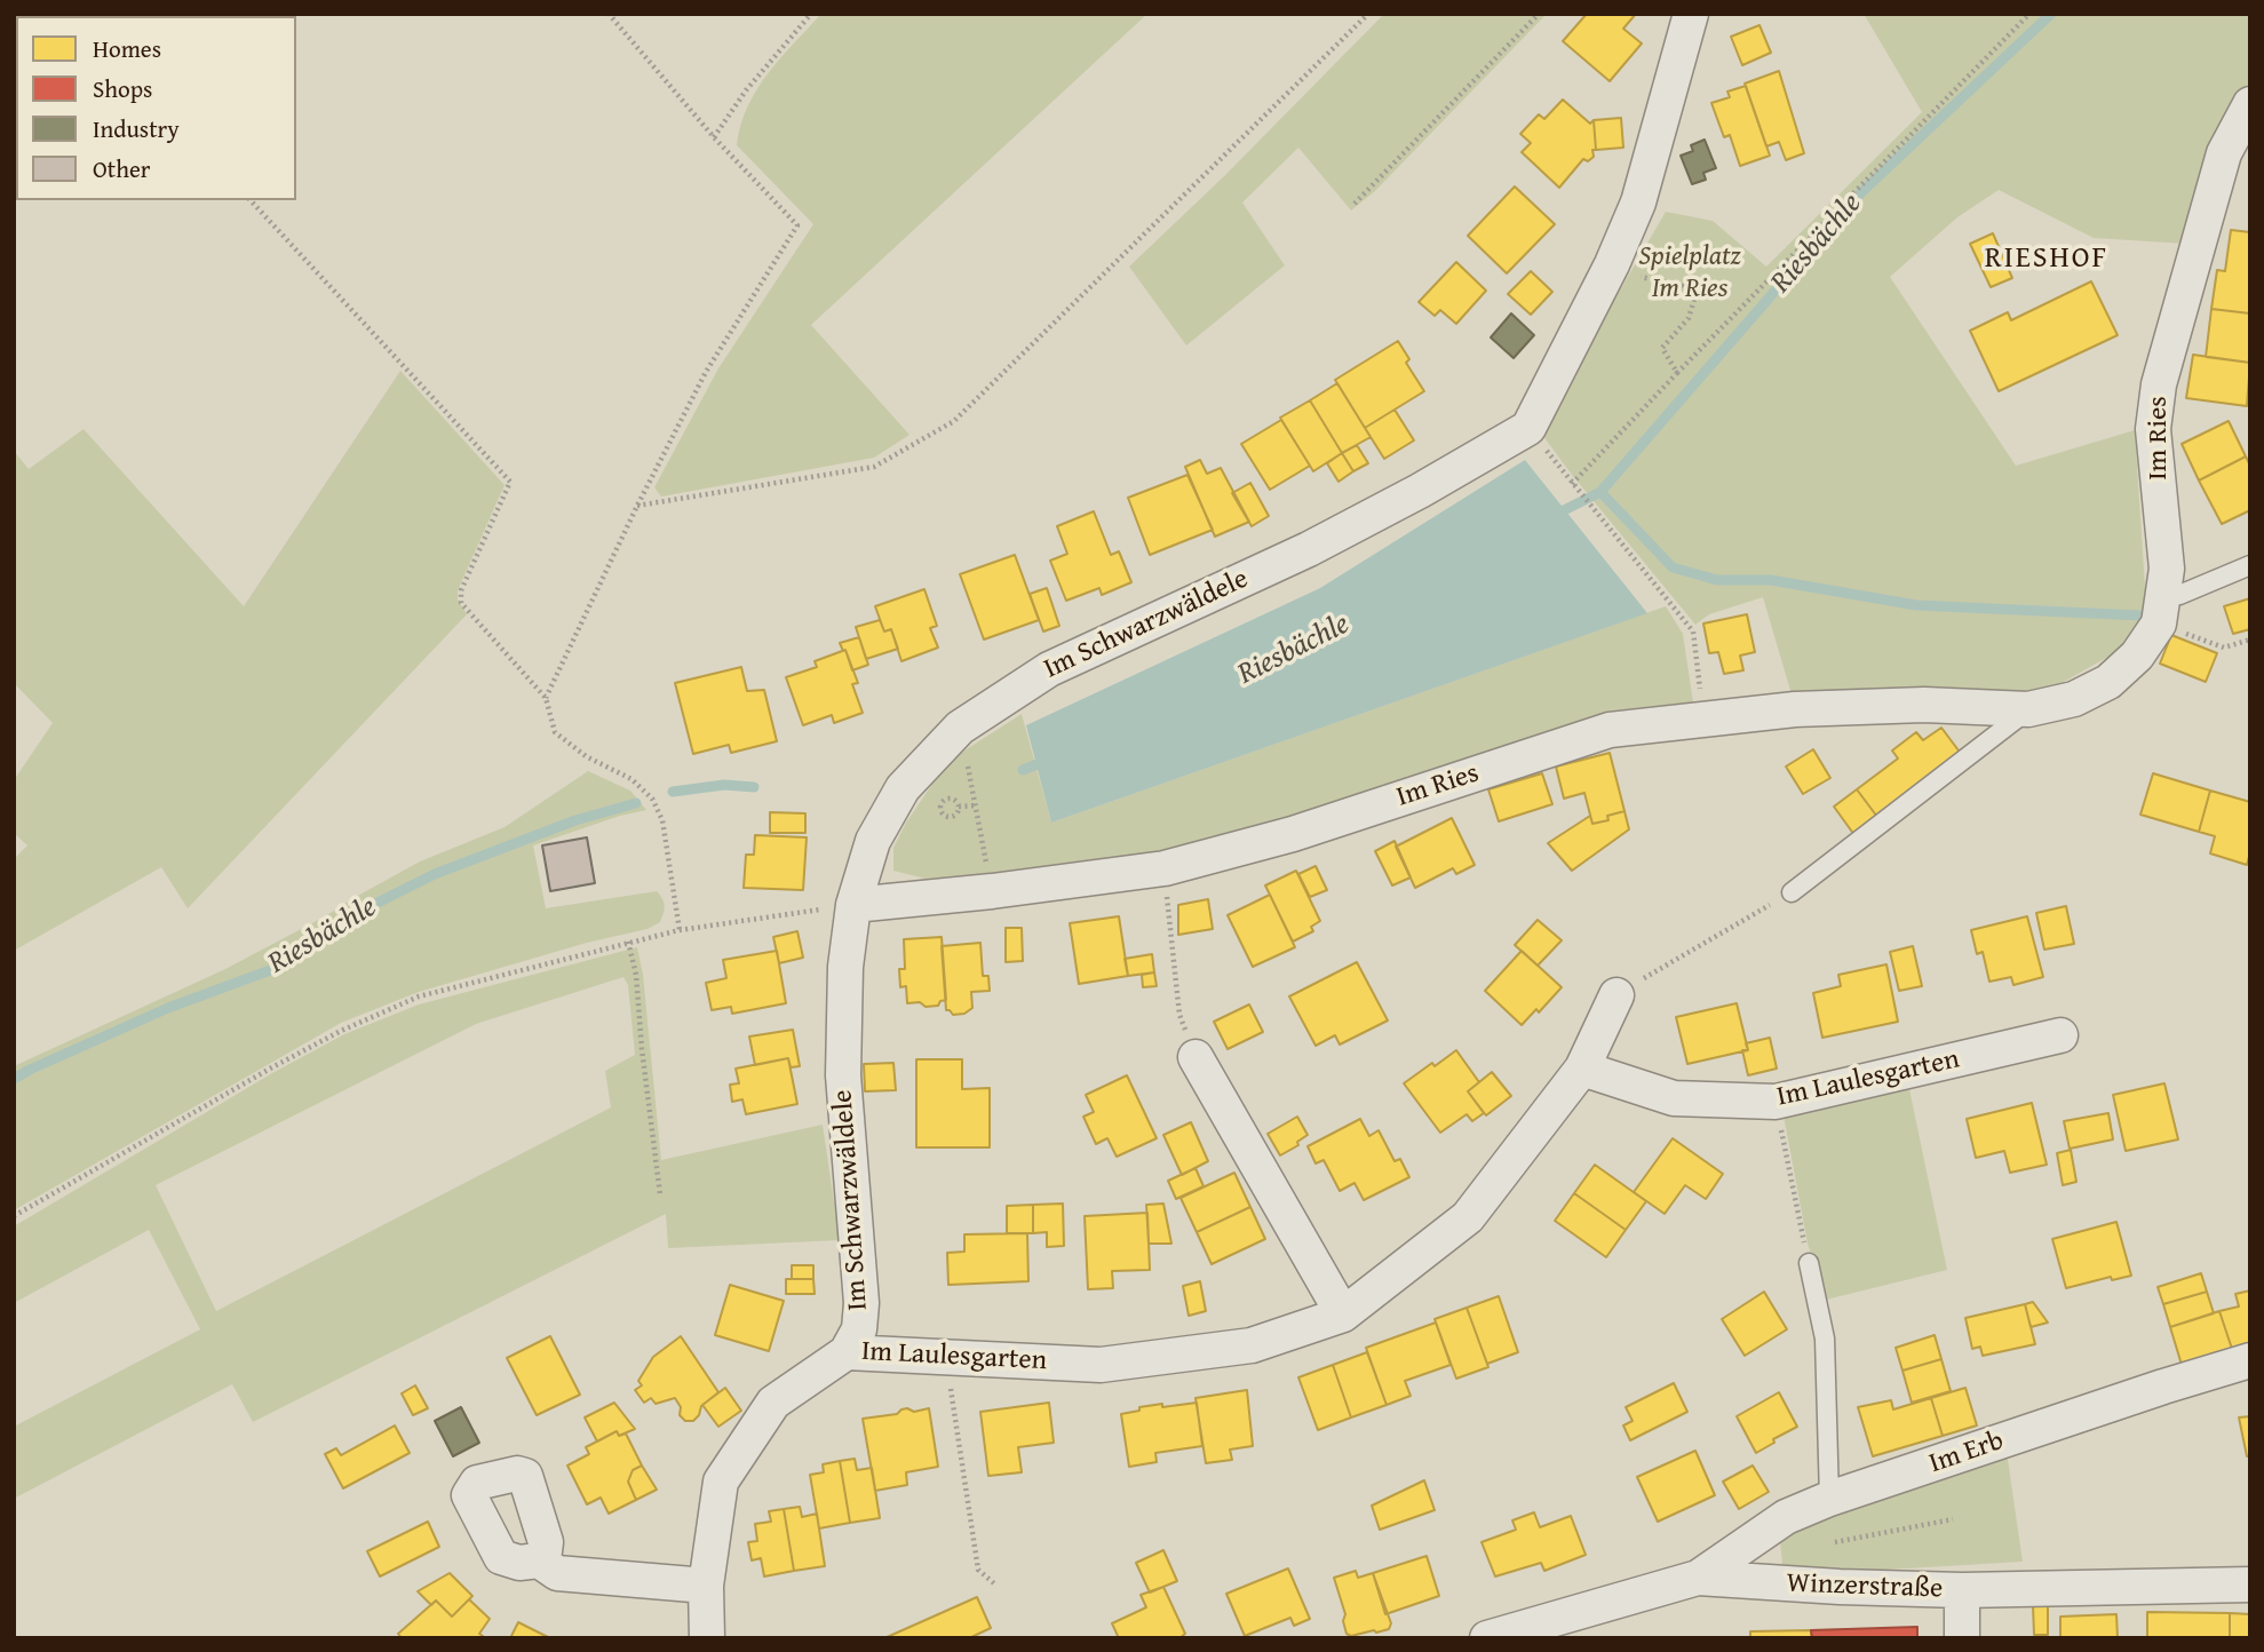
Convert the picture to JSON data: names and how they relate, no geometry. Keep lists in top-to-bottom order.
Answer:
{
  "streets": {
    "street": [
      "Im Ries",
      "Im Schwarzwäldele",
      "Im Laulesgarten",
      "Im Erb",
      "Winzerstraße"
    ]
  },
  "crossings": [
    ["Im Ries", "Im Schwarzwäldele"],
    ["Im Schwarzwäldele", "Im Laulesgarten"],
    ["Im Erb", "Winzerstraße"]
  ],
  "districts": ["RIESHOF"],
  "water": ["Riesbächle"],
  "parks": ["Spielplatz Im Ries"],
  "legend": [
    "Homes",
    "Shops",
    "Industry",
    "Other"
  ]
}
